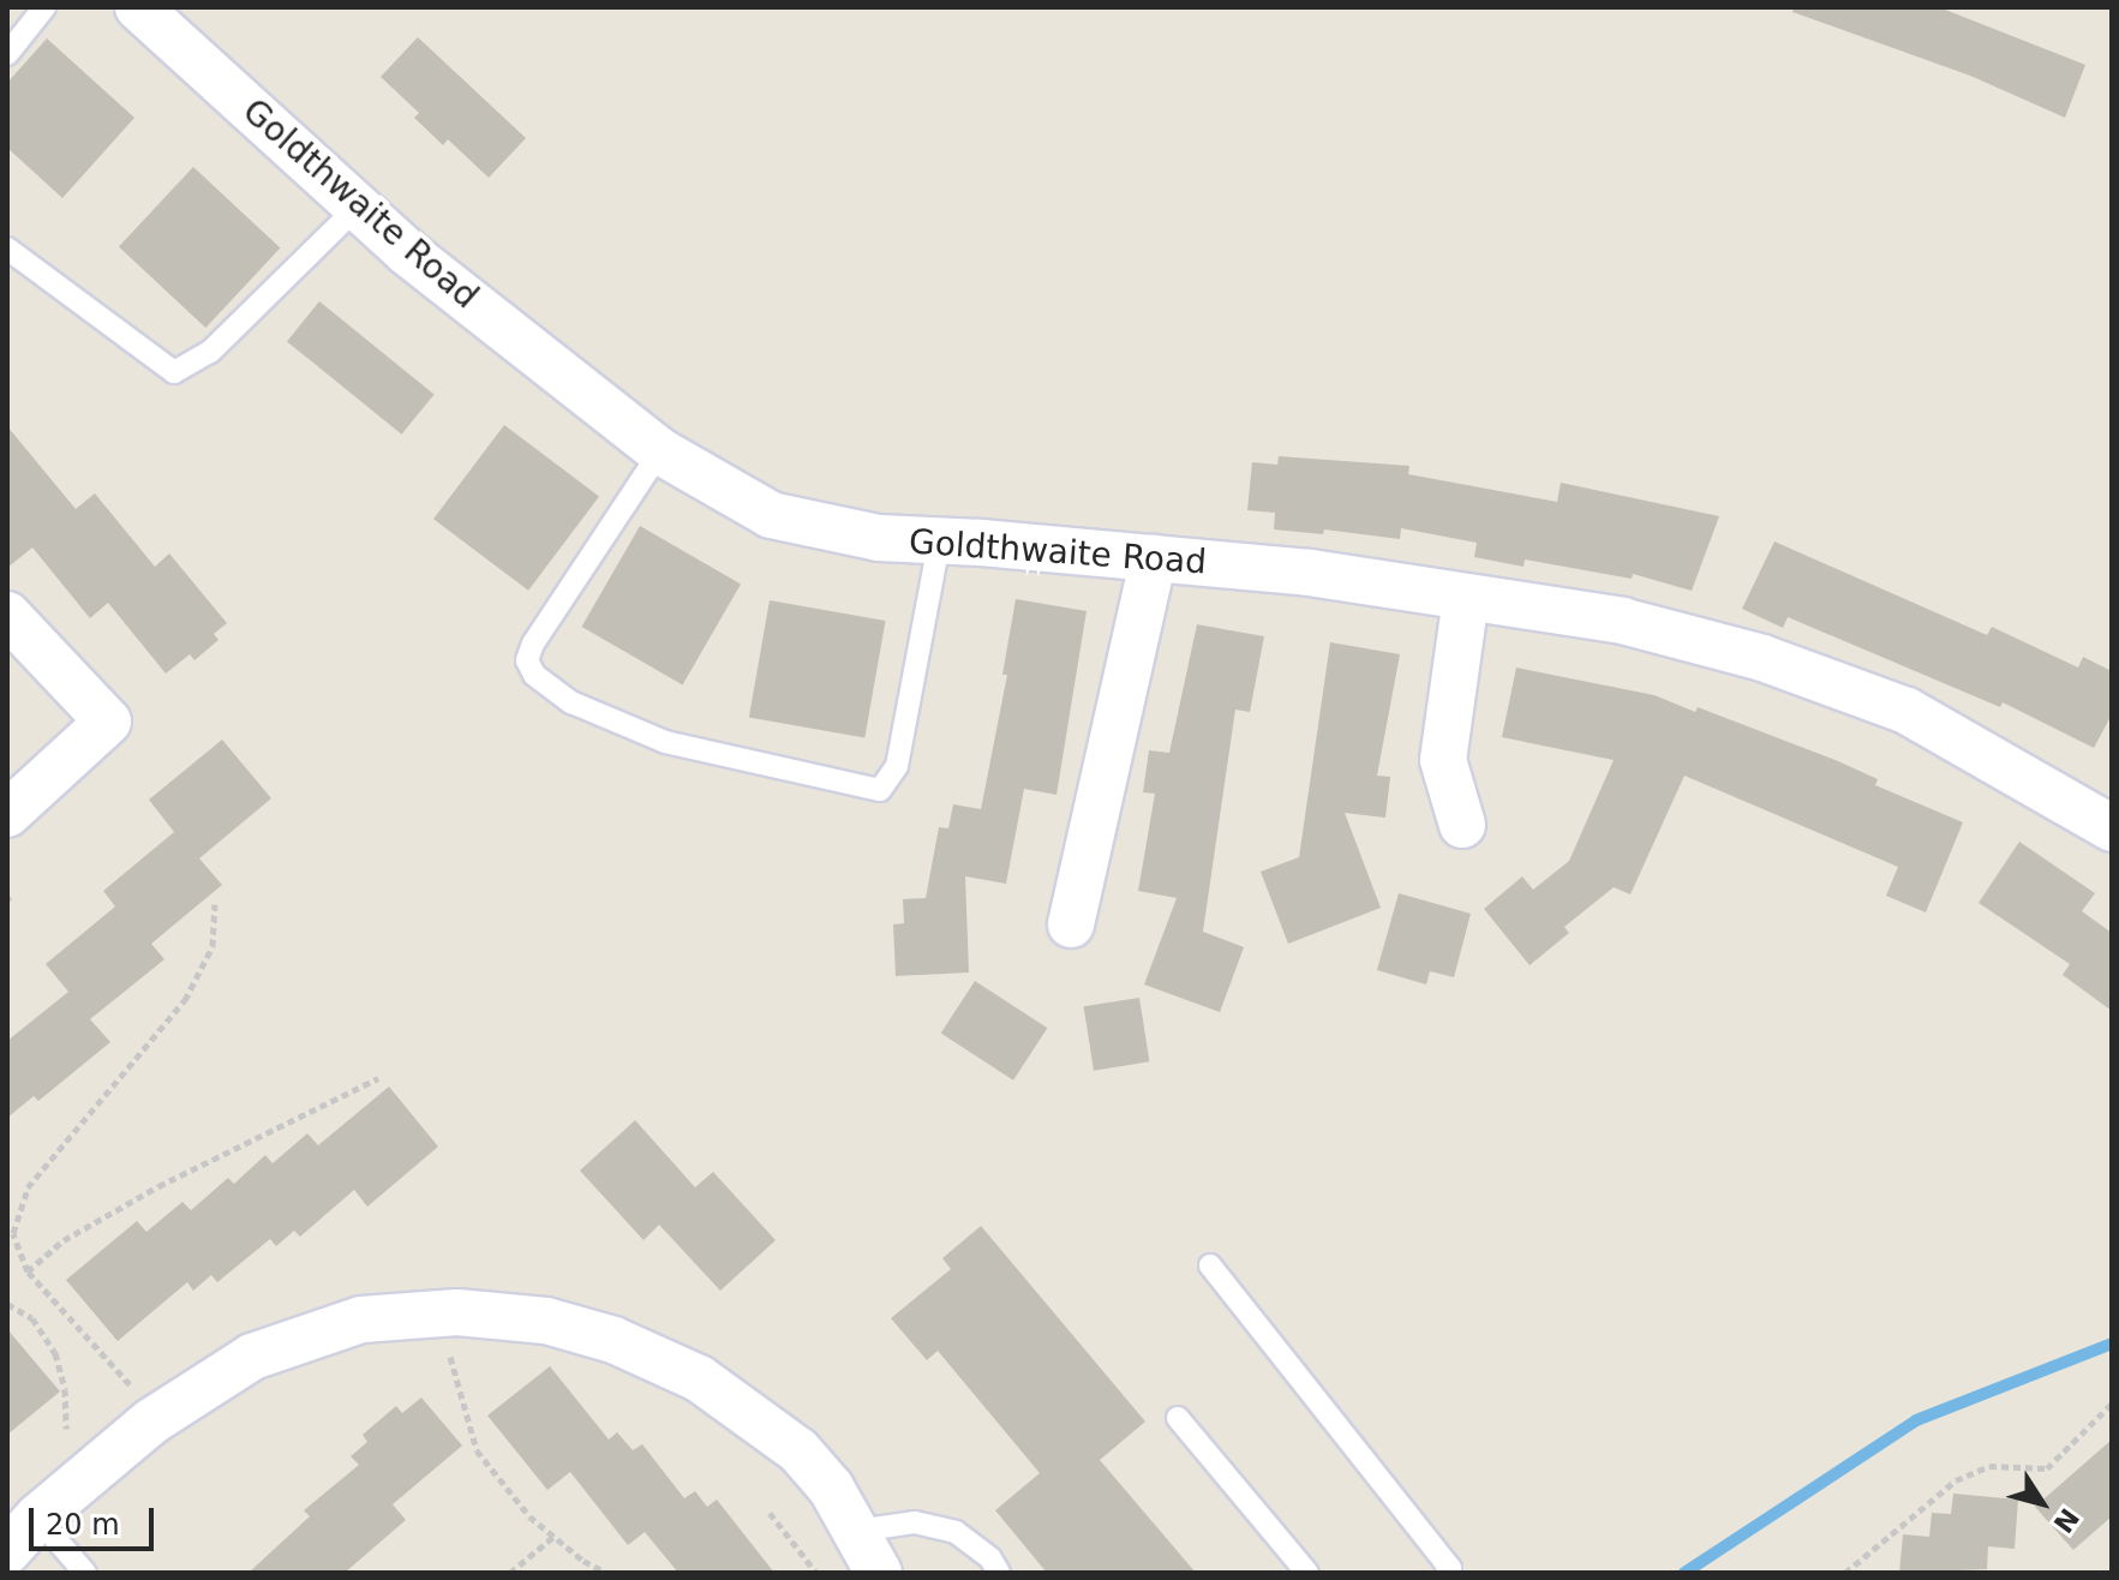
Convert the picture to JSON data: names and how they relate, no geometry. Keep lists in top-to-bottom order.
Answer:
{
  "streets": {
    "street": ["Goldthwaite Road"]
  },
  "scale_bar": "20 m",
  "north": "bottom right"
}
